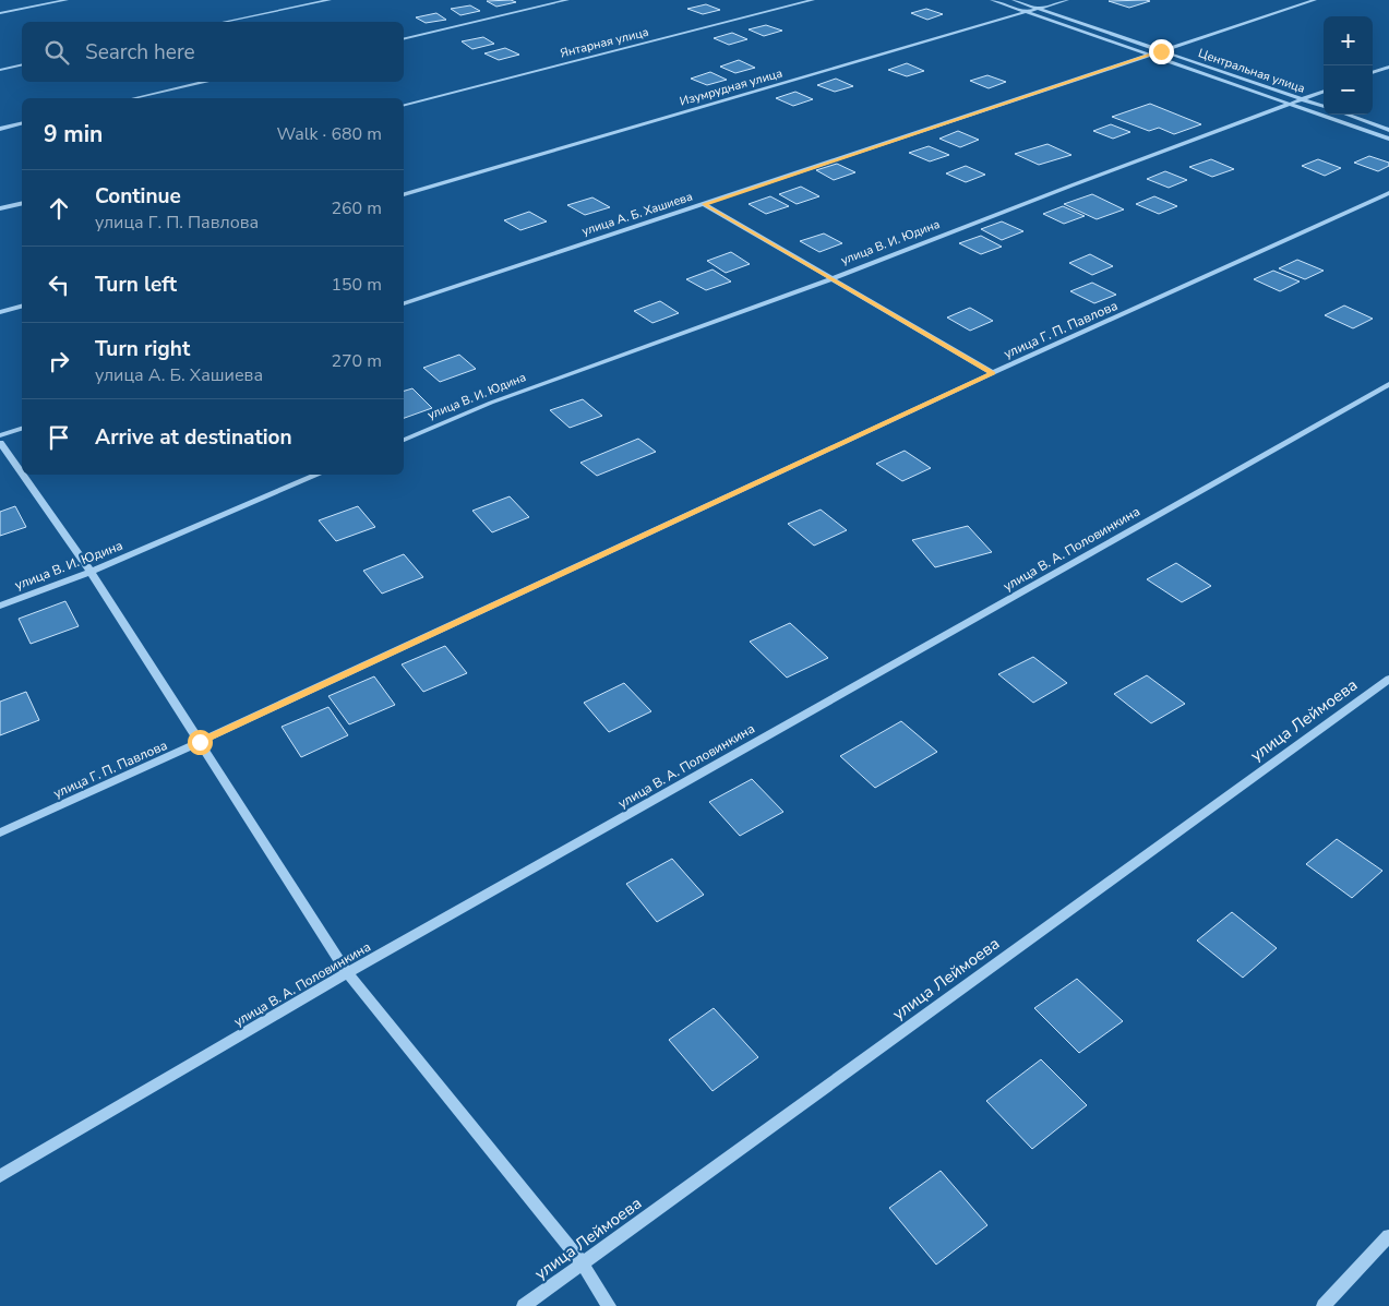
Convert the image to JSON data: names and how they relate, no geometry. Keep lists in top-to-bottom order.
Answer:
{
  "streets": {
    "street": [
      "Янтарная улица",
      "Центральная улица",
      "Изумрудная улица",
      "улица А. Б. Хашиева",
      "улица В. И. Юдина",
      "улица Г. П. Павлова",
      "улица В. А. Половинкина",
      "улица Леймоева"
    ]
  },
  "crossings": [
    ["Центральная улица", "Изумрудная улица"],
    ["Центральная улица", "улица А. Б. Хашиева"],
    ["Центральная улица", "улица В. И. Юдина"]
  ],
  "page": {
    "map_buttons": ["+", "−"],
    "search": "Search here",
    "heading": ["9 min", "Walk · 680 m"],
    "list": [
      ["Continue", "улица Г. П. Павлова", "260 m"],
      ["Turn left", "150 m"],
      ["Turn right", "улица А. Б. Хашиева", "270 m"],
      "Arrive at destination"
    ]
  }
}
